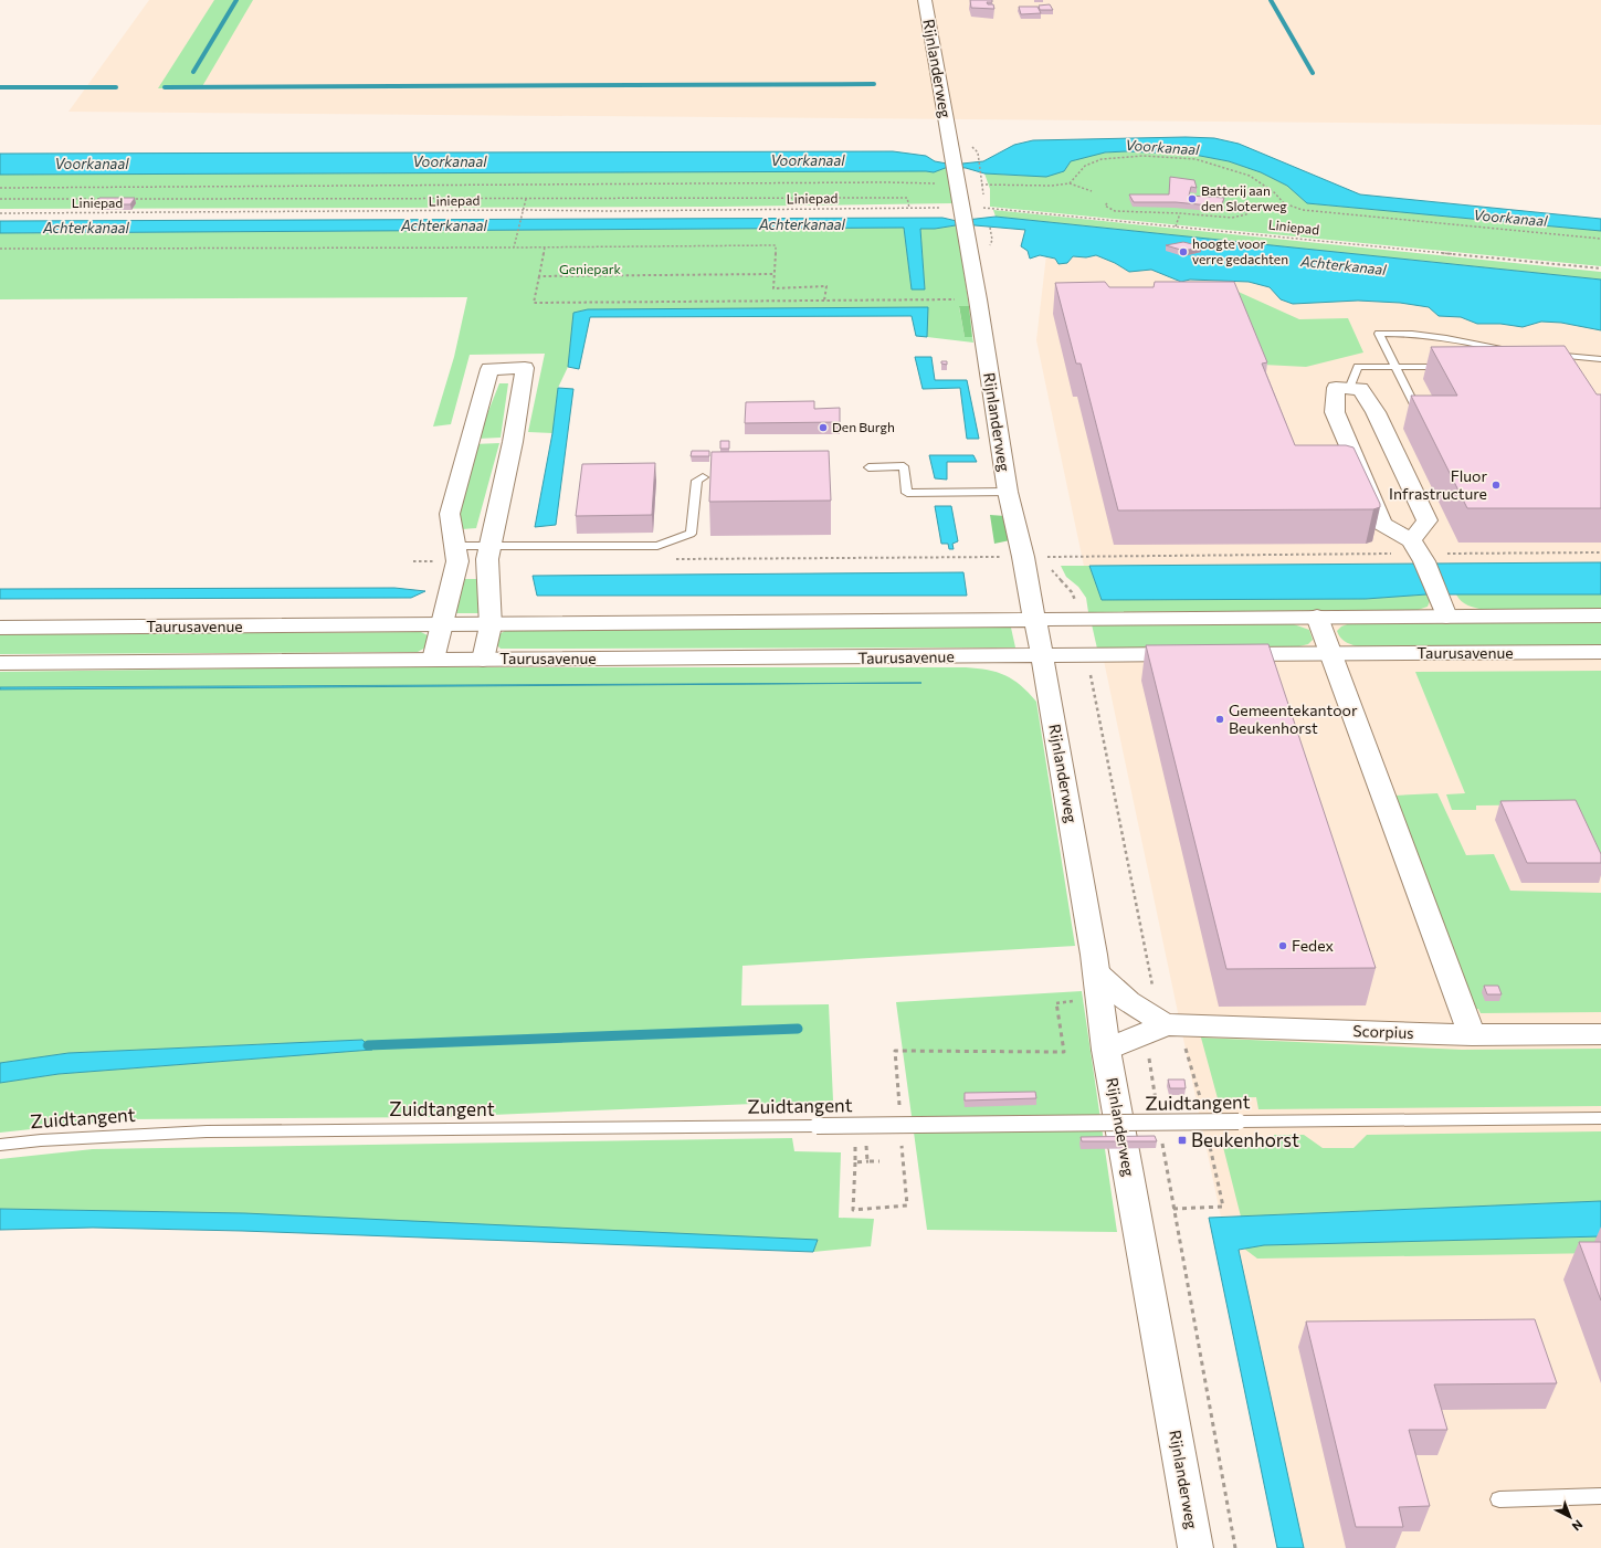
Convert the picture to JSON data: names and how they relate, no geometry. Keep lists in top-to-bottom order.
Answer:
{
  "streets": {
    "street": ["Rijnlanderweg", "Taurusavenue", "Scorpius"],
    "lane": ["Zuidtangent"],
    "path": ["Liniepad"]
  },
  "crossings": [
    ["Rijnlanderweg", "Taurusavenue"],
    ["Rijnlanderweg", "Scorpius"]
  ],
  "water": ["Voorkanaal", "Achterkanaal"],
  "parks": ["Geniepark"],
  "places": {
    "other": [
      "Batterij aan den Sloterweg",
      "hoogte voor verre gedachten",
      "Den Burgh",
      "Fluor Infrastructure",
      "Gemeentekantoor Beukenhorst",
      "Fedex"
    ],
    "transit": ["Beukenhorst"]
  },
  "north": "bottom right"
}
